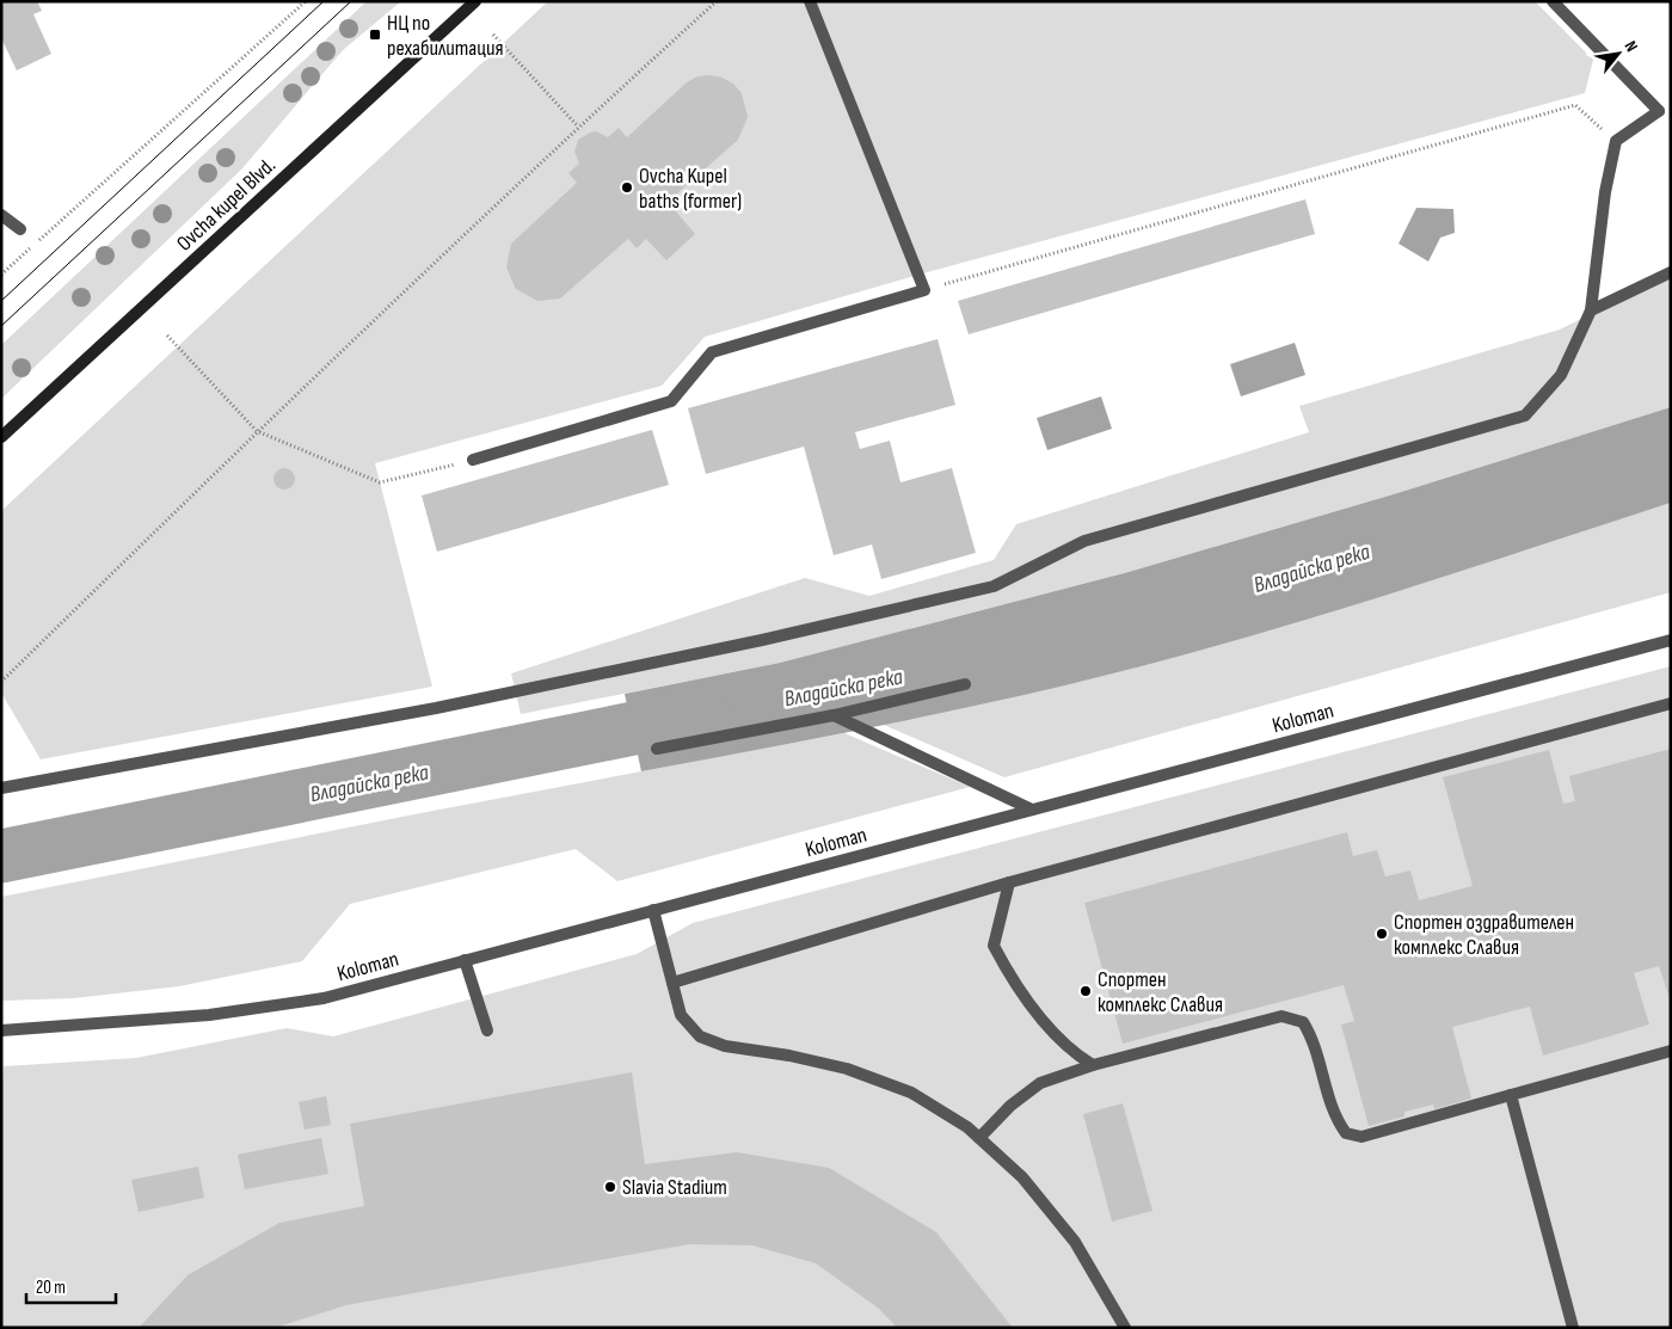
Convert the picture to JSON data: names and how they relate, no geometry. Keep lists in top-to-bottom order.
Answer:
{
  "streets": {
    "main road": ["Ovcha kupel Blvd."],
    "street": ["Koloman"]
  },
  "water": ["Владайска река"],
  "places": {
    "transit": ["НЦ по рехабилитация"],
    "other": [
      "Ovcha Kupel baths (former)",
      "Спортен оздравителен комплекс Славия",
      "Спортен комплекс Славия",
      "Slavia Stadium"
    ]
  },
  "scale_bar": "20 m",
  "north": "top right"
}
